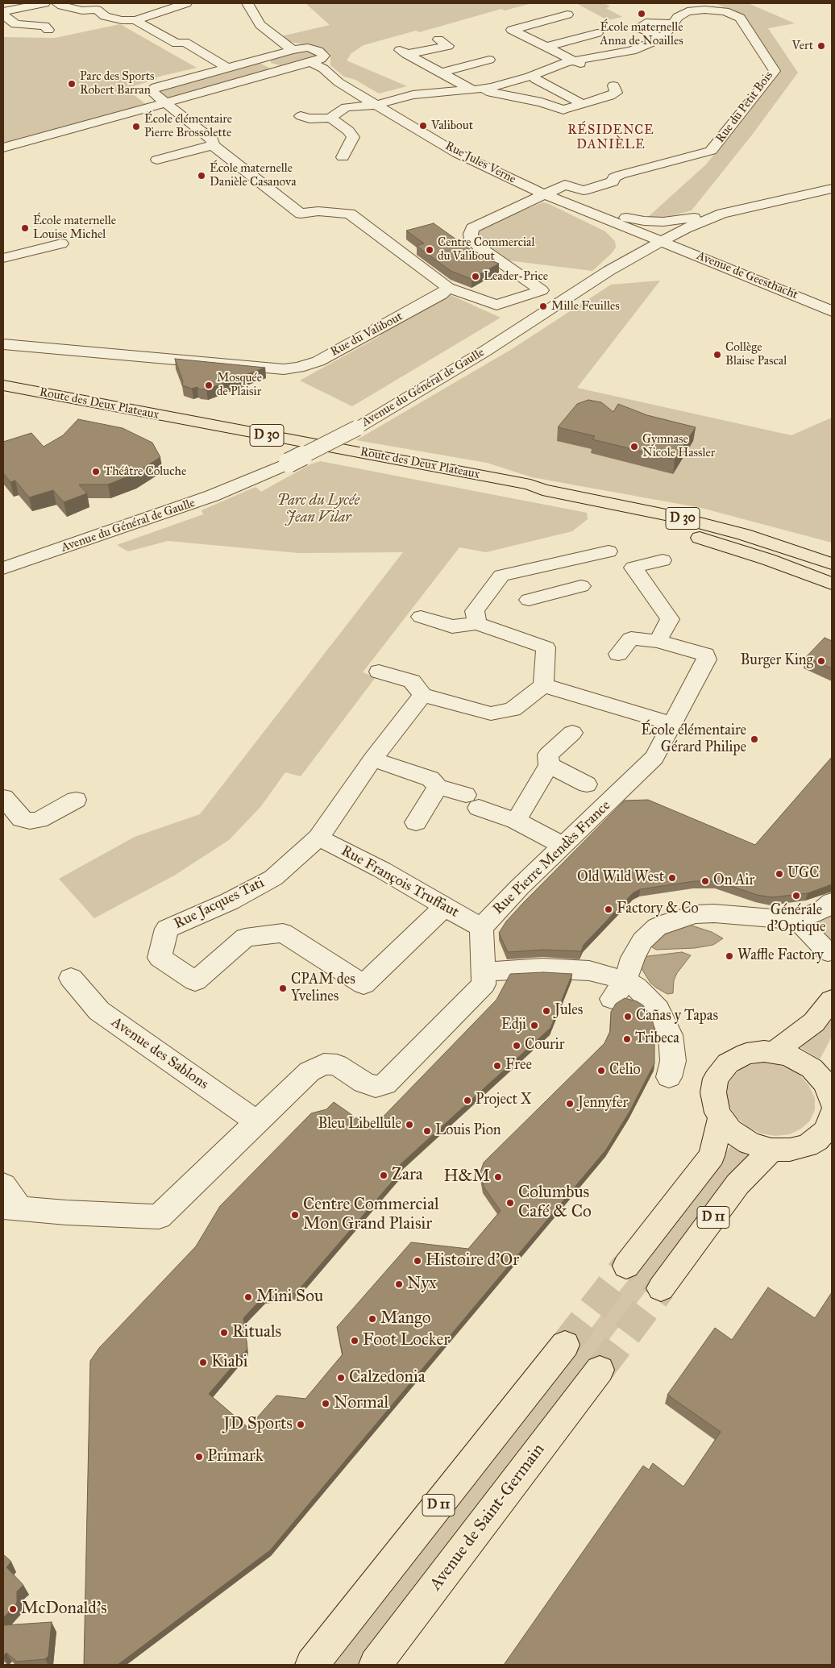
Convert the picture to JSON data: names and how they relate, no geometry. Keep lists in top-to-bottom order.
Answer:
{
  "streets": {
    "main road": [
      "Route des Deux Plateaux",
      "D 30",
      "D 11",
      "Avenue de Saint-Germain"
    ],
    "street": [
      "Rue du Petit Bois",
      "Rue Jules Verne",
      "Avenue de Geesthacht",
      "Rue du Valibout",
      "Avenue du Général de Gaulle",
      "Rue Pierre Mendès France",
      "Rue François Truffaut",
      "Rue Jacques Tati",
      "Avenue des Sablons"
    ]
  },
  "crossings": [
    ["Rue du Petit Bois", "Rue Jules Verne"],
    ["Rue Jules Verne", "Avenue de Geesthacht"],
    ["Rue Jules Verne", "Avenue du Général de Gaulle"],
    ["Avenue de Geesthacht", "Avenue du Général de Gaulle"],
    ["Rue Pierre Mendès France", "Rue François Truffaut"],
    ["Rue François Truffaut", "Rue Jacques Tati"]
  ],
  "districts": ["RÉSIDENCE DANIÈLE"],
  "parks": ["Parc du Lycée Jean Vilar"],
  "places": [
    "École maternelle Anna de Noailles",
    "Vert",
    "Parc des Sports Robert Barran",
    "Valibout",
    "École élémentaire Pierre Brossolette",
    "École maternelle Danièle Casanova",
    "École maternelle Louise Michel",
    "Centre Commercial du Valibout",
    "Leader-Price",
    "Mille Feuilles",
    "Collège Blaise Pascal",
    "Mosquée de Plaisir",
    "Gymnase Nicole Hassler",
    "Théâtre Coluche",
    "Burger King",
    "École élémentaire Gérard Philipe",
    "UGC",
    "Old Wild West",
    "On Air",
    "Générale d'Optique",
    "Factory & Co",
    "Waffle Factory",
    "CPAM des Yvelines",
    "Jules",
    "Cañas y Tapas",
    "Edji",
    "Tribeca",
    "Courir",
    "Free",
    "Celio",
    "Project X",
    "Jennyfer",
    "Bleu Libellule",
    "Louis Pion",
    "Zara",
    "H&M",
    "Columbus Café & Co",
    "Centre Commercial Mon Grand Plaisir",
    "Histoire d'Or",
    "Nyx",
    "Mini Sou",
    "Mango",
    "Rituals",
    "Foot Locker",
    "Kiabi",
    "Calzedonia",
    "Normal",
    "JD Sports",
    "Primark",
    "McDonald's"
  ]
}
